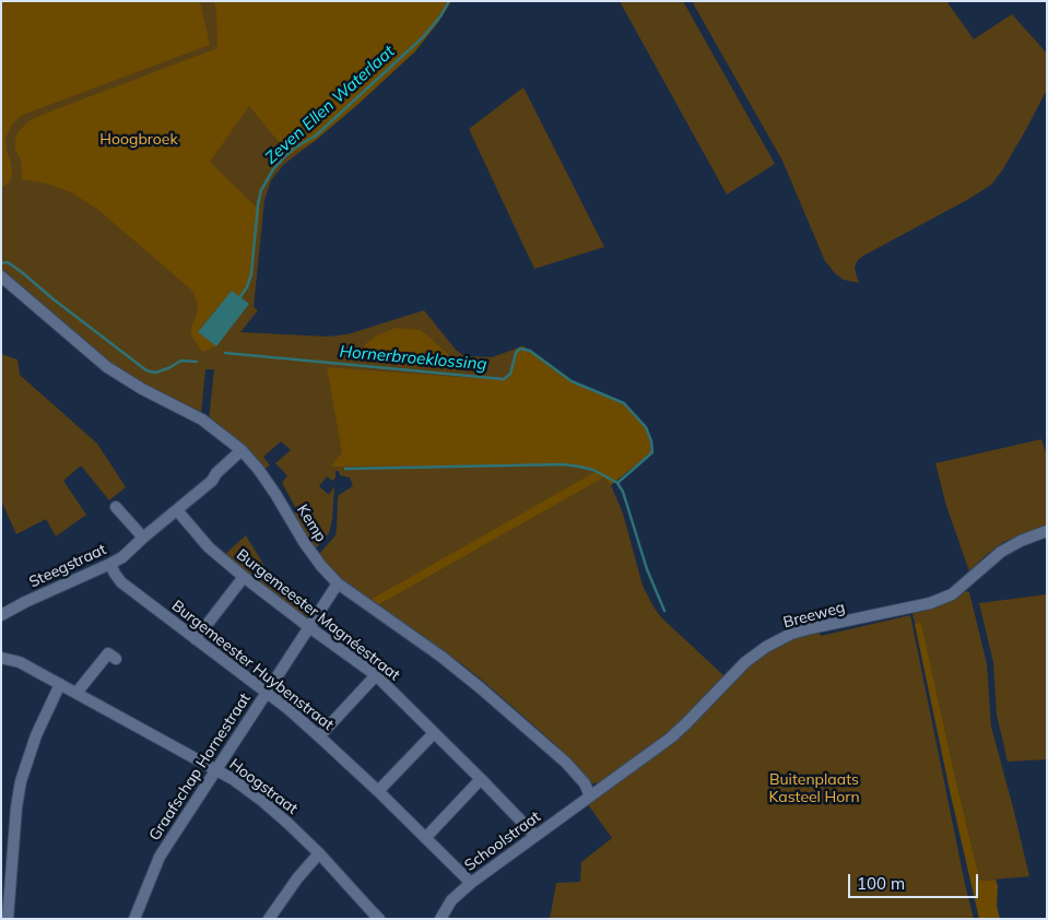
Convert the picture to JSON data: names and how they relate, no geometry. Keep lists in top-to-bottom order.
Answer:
{
  "streets": {
    "street": [
      "Kemp",
      "Steegstraat",
      "Burgemeester Magnéestraat",
      "Breeweg",
      "Burgemeester Huybenstraat",
      "Graafschap Hornestraat",
      "Hoogstraat",
      "Schoolstraat"
    ]
  },
  "crossings": [
    ["Kemp", "Steegstraat"],
    ["Kemp", "Breeweg"],
    ["Kemp", "Graafschap Hornestraat"],
    ["Kemp", "Schoolstraat"],
    ["Steegstraat", "Burgemeester Magnéestraat"],
    ["Steegstraat", "Burgemeester Huybenstraat"],
    ["Burgemeester Magnéestraat", "Graafschap Hornestraat"],
    ["Burgemeester Magnéestraat", "Schoolstraat"],
    ["Breeweg", "Schoolstraat"],
    ["Burgemeester Huybenstraat", "Graafschap Hornestraat"],
    ["Burgemeester Huybenstraat", "Schoolstraat"],
    ["Graafschap Hornestraat", "Hoogstraat"]
  ],
  "water": ["Zeven Ellen Waterlaat", "Hornerbroeklossing"],
  "parks": ["Hoogbroek", "Buitenplaats Kasteel Horn"],
  "scale_bar": "100 m"
}
